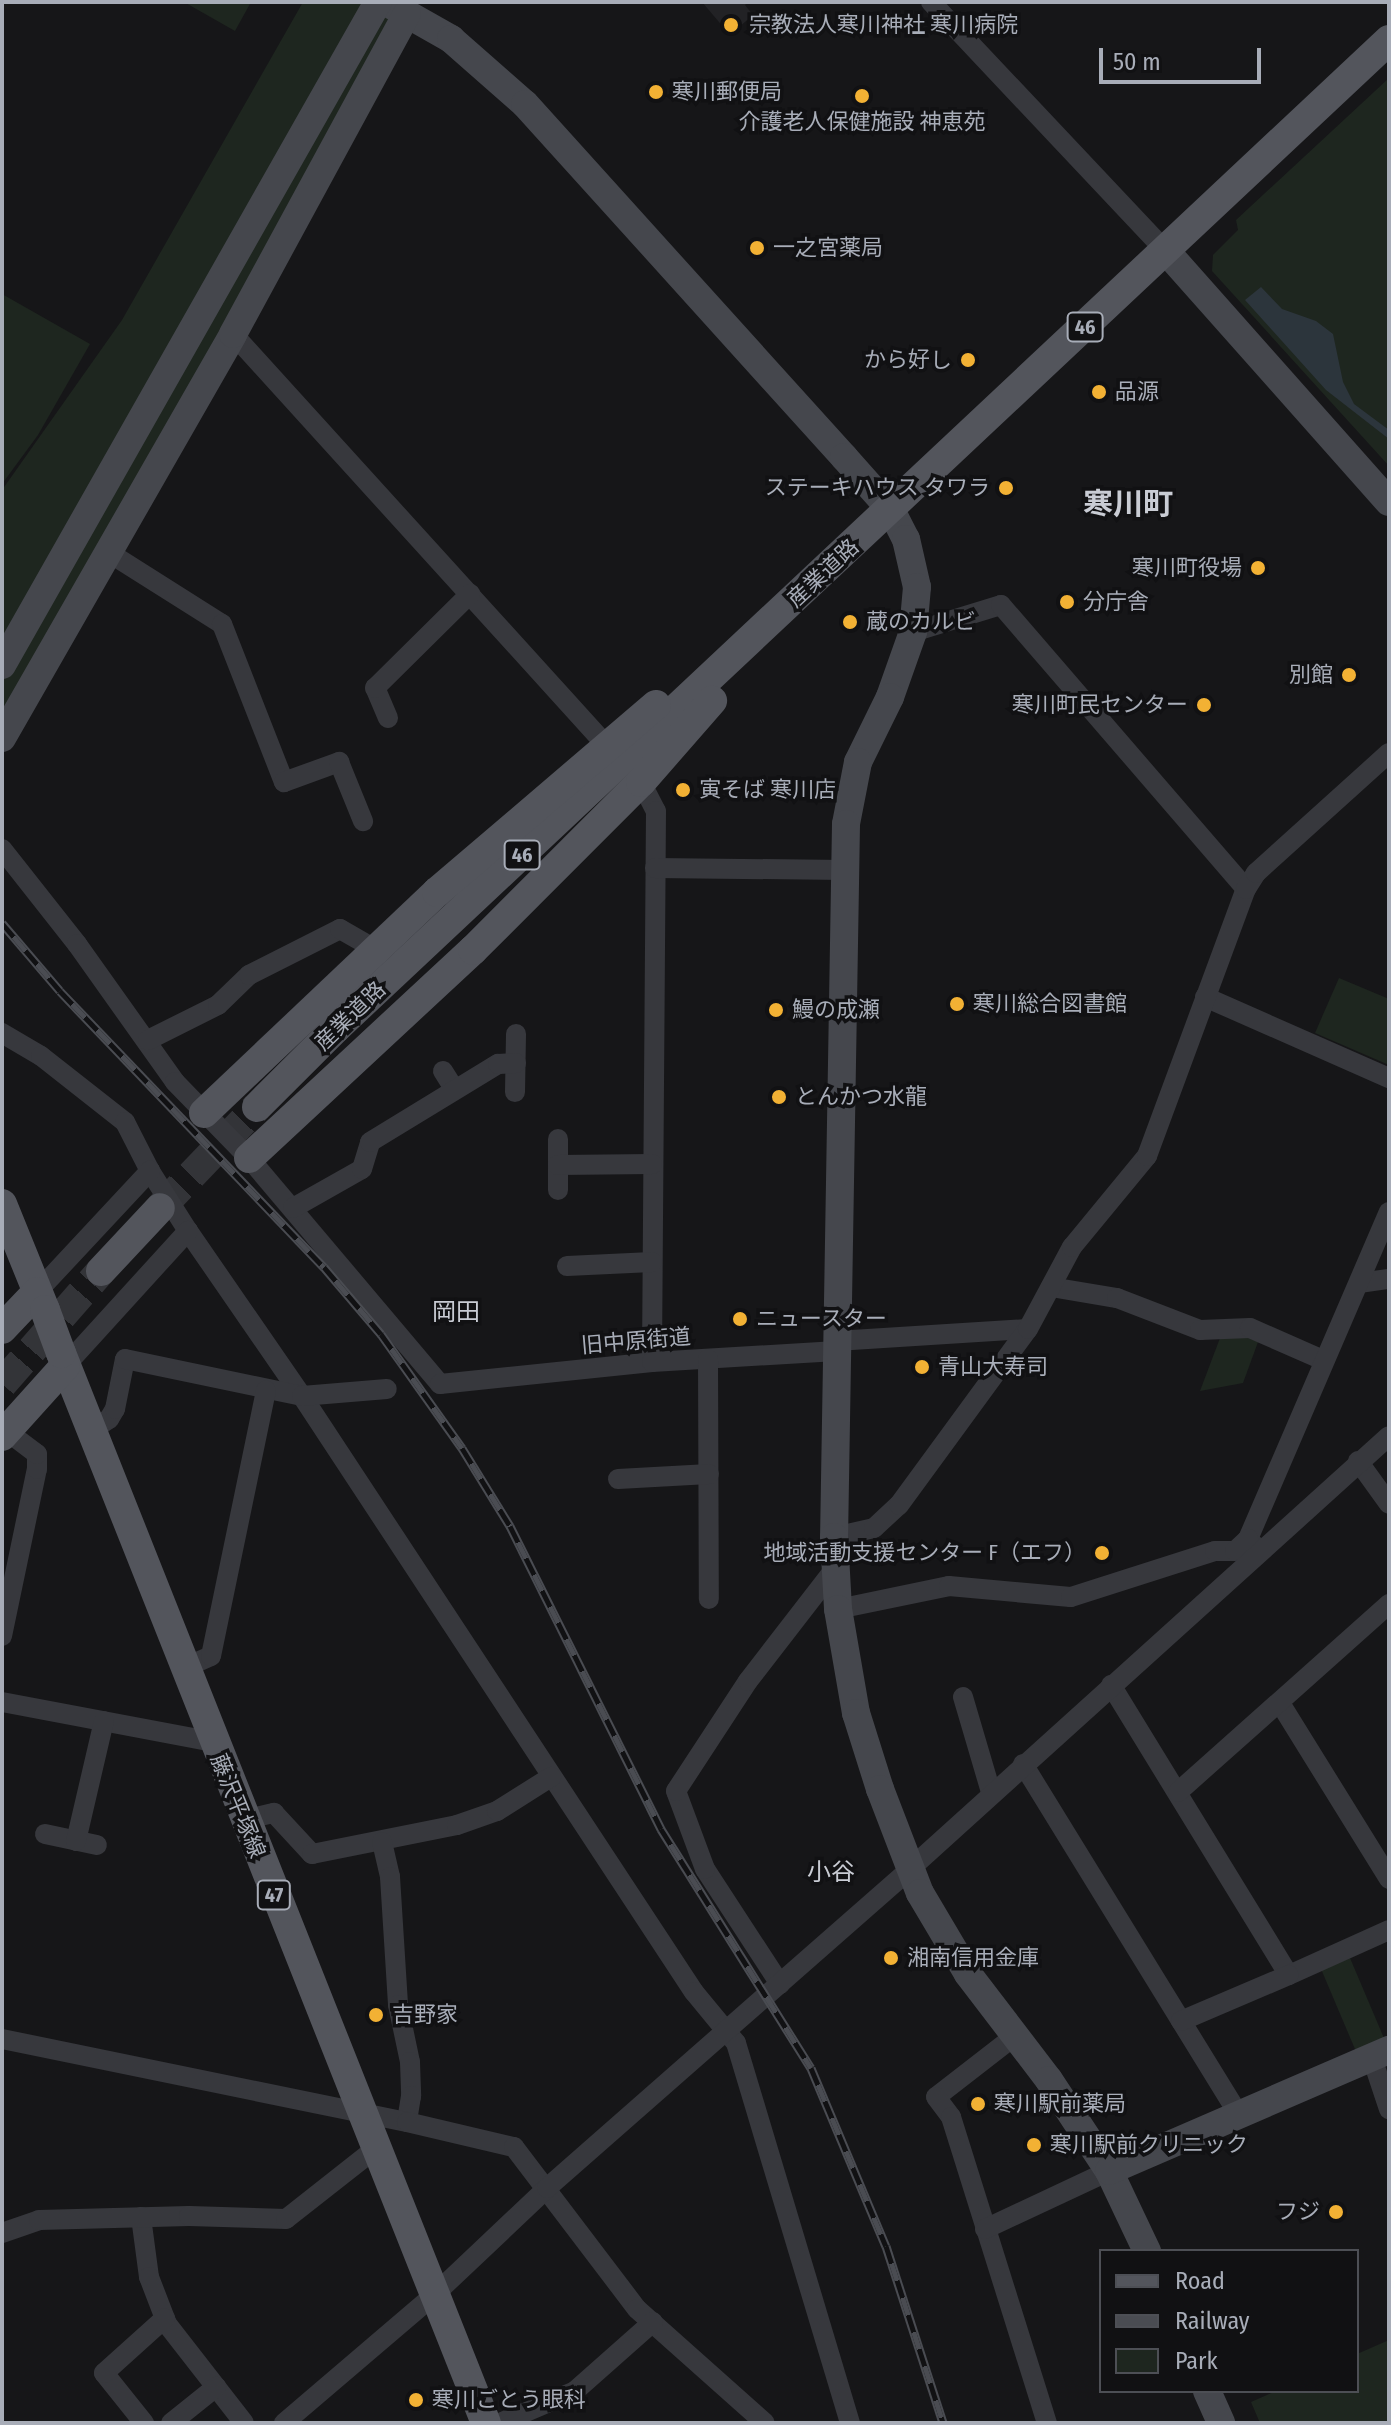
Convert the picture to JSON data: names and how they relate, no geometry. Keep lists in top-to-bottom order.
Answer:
{
  "streets": {
    "main road": [
      "46",
      "産業道路",
      "藤沢平塚線",
      "47"
    ],
    "street": ["旧中原街道"]
  },
  "crossings": [
    ["藤沢平塚線", "47"]
  ],
  "districts": ["寒川町", "岡田", "小谷"],
  "places": [
    "宗教法人寒川神社 寒川病院",
    "寒川郵便局",
    "介護老人保健施設 神恵苑",
    "一之宮薬局",
    "から好し",
    "品源",
    "ステーキハウス タワラ",
    "寒川町役場",
    "分庁舎",
    "蔵のカルビ",
    "別館",
    "寒川町民センター",
    "寅そば 寒川店",
    "寒川総合図書館",
    "鰻の成瀬",
    "とんかつ水龍",
    "ニュースター",
    "青山大寿司",
    "地域活動支援センター F（エフ）",
    "湘南信用金庫",
    "吉野家",
    "寒川駅前薬局",
    "寒川駅前クリニック",
    "フジ",
    "寒川ごとう眼科"
  ],
  "legend": ["Road", "Railway", "Park"],
  "scale_bar": "50 m"
}
